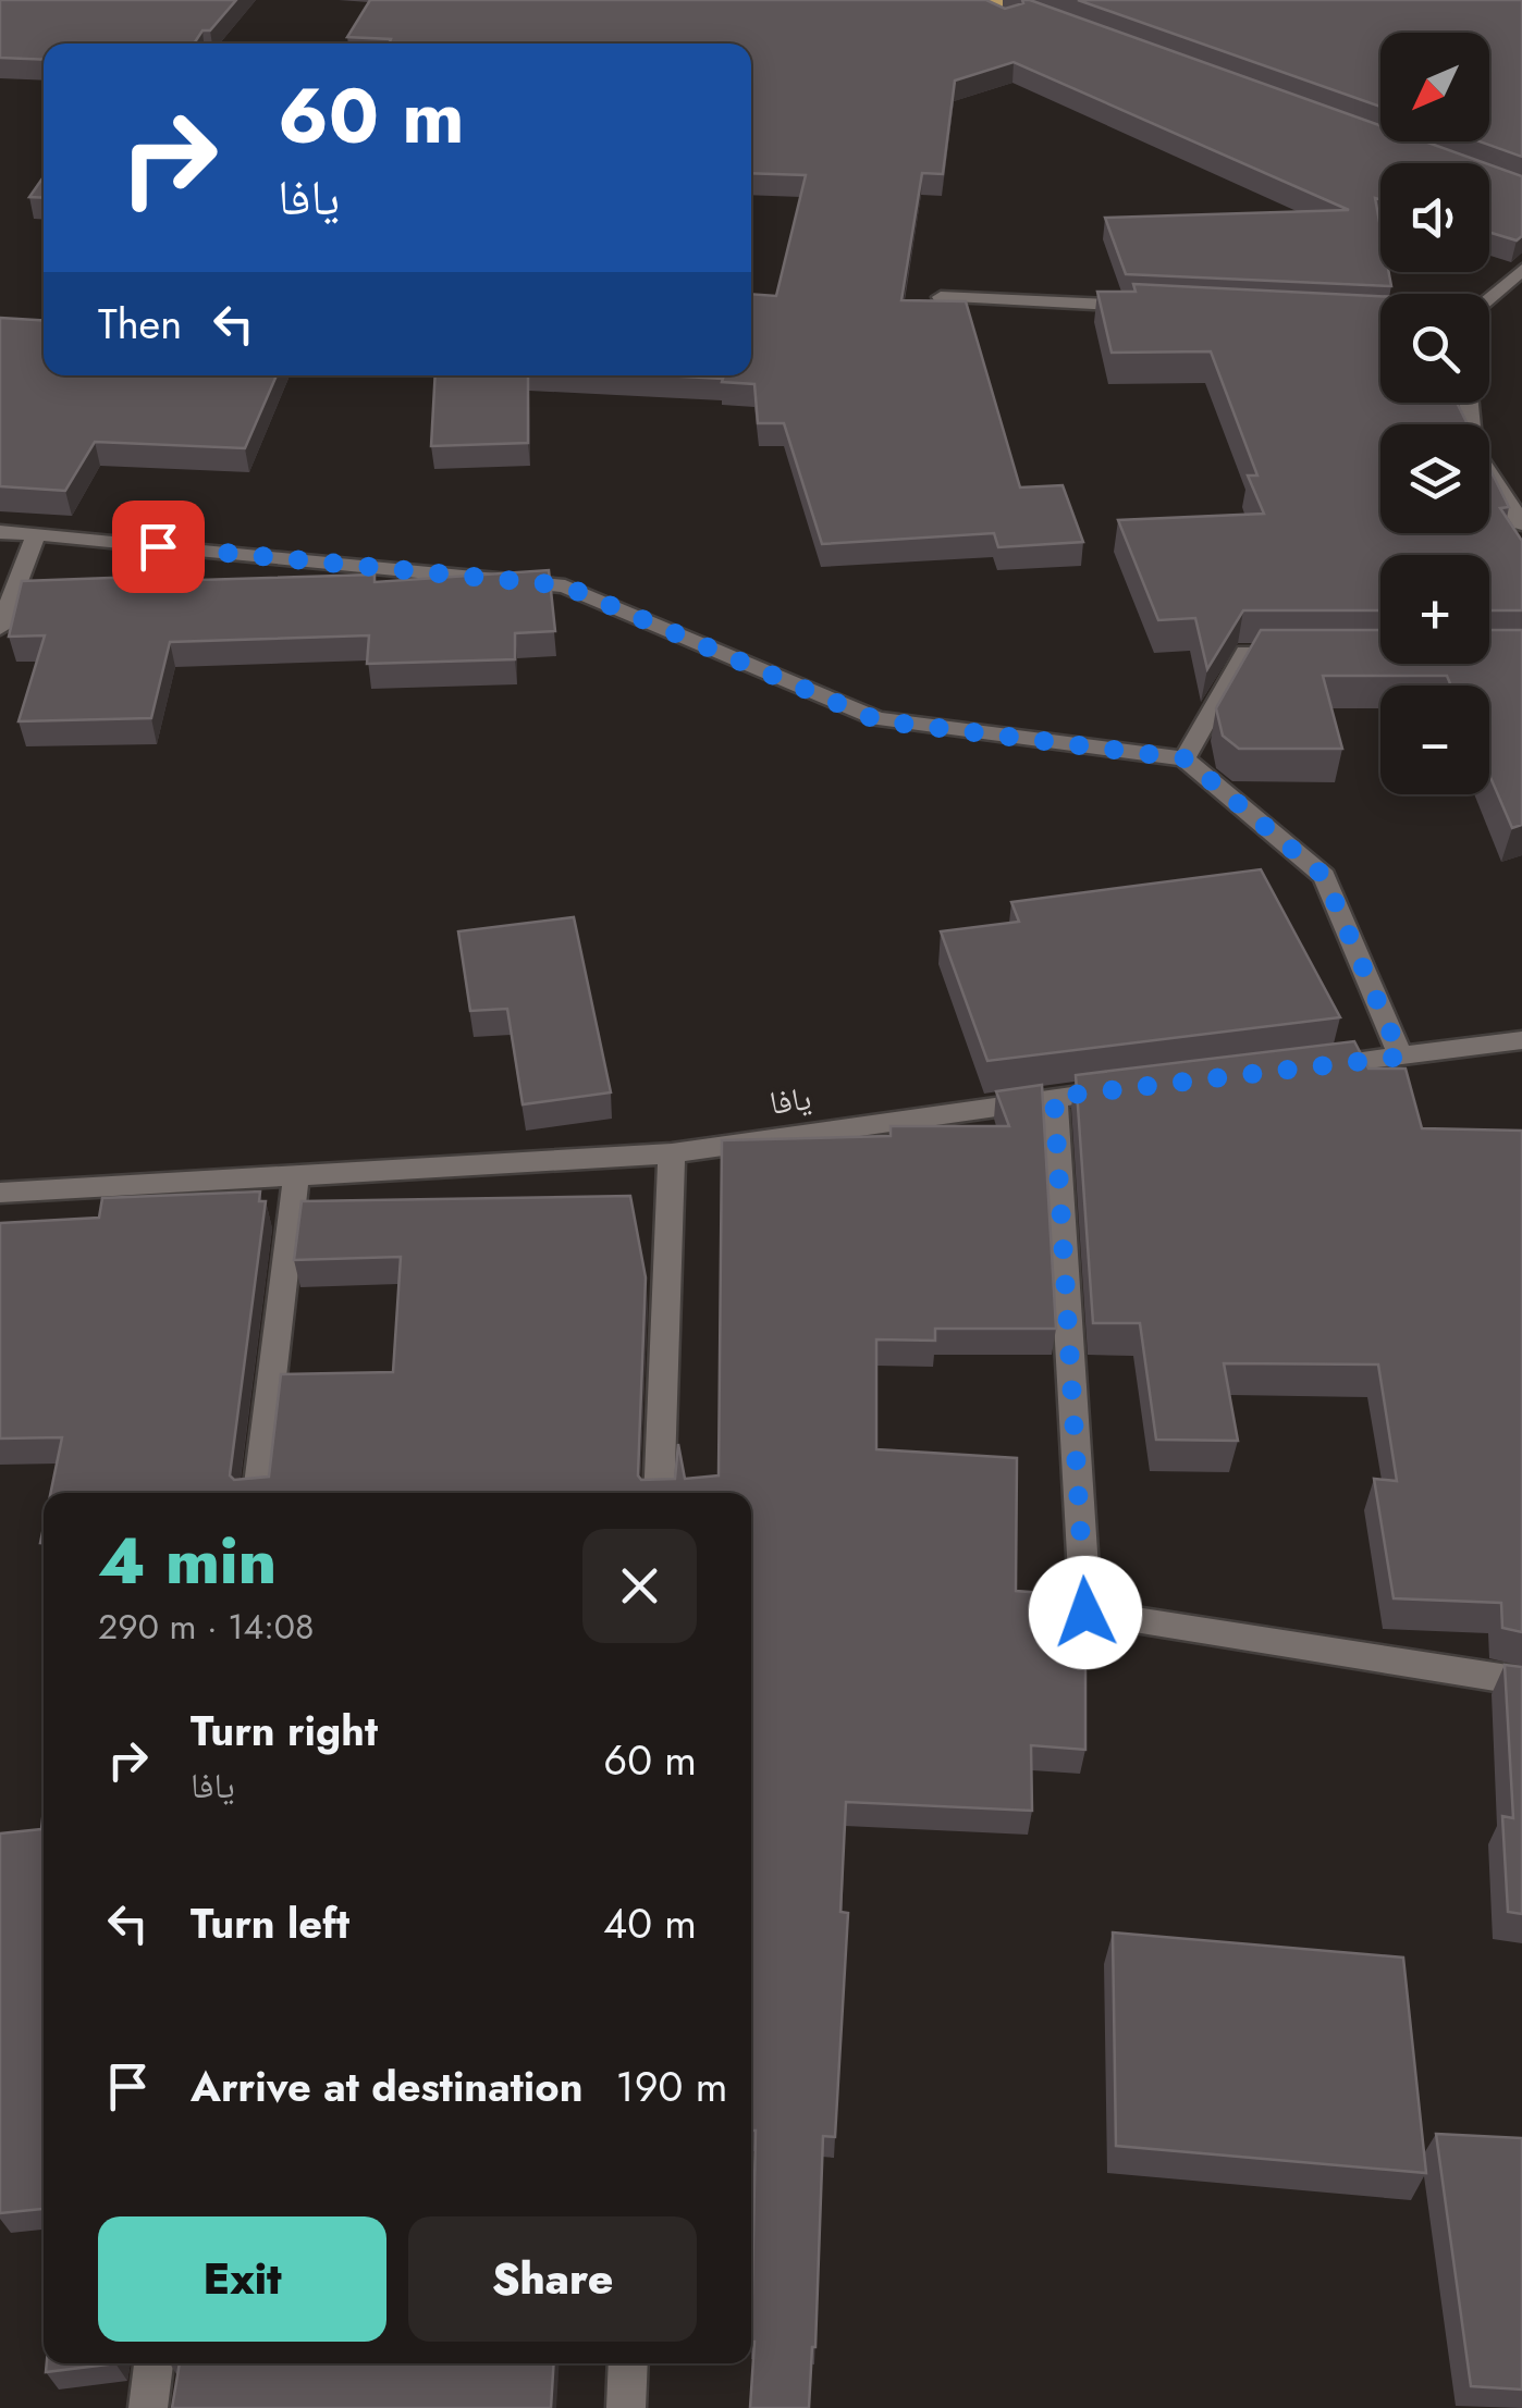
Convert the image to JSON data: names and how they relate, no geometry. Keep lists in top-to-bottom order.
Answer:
{
  "streets": {
    "street": ["يافا"]
  },
  "north": "bottom left",
  "page": {
    "map_buttons": ["+", "−"],
    "turn": ["60 m", "يافا"],
    "then": "Then",
    "heading": ["4 min", "290 m · 14:08"],
    "list": [
      {
        "name": "Turn right",
        "note": "يافا",
        "value": "60 m"
      },
      {
        "name": "Turn left",
        "value": "40 m"
      },
      {
        "name": "Arrive at destination",
        "value": "190 m"
      }
    ],
    "buttons": ["Exit", "Share"]
  }
}
